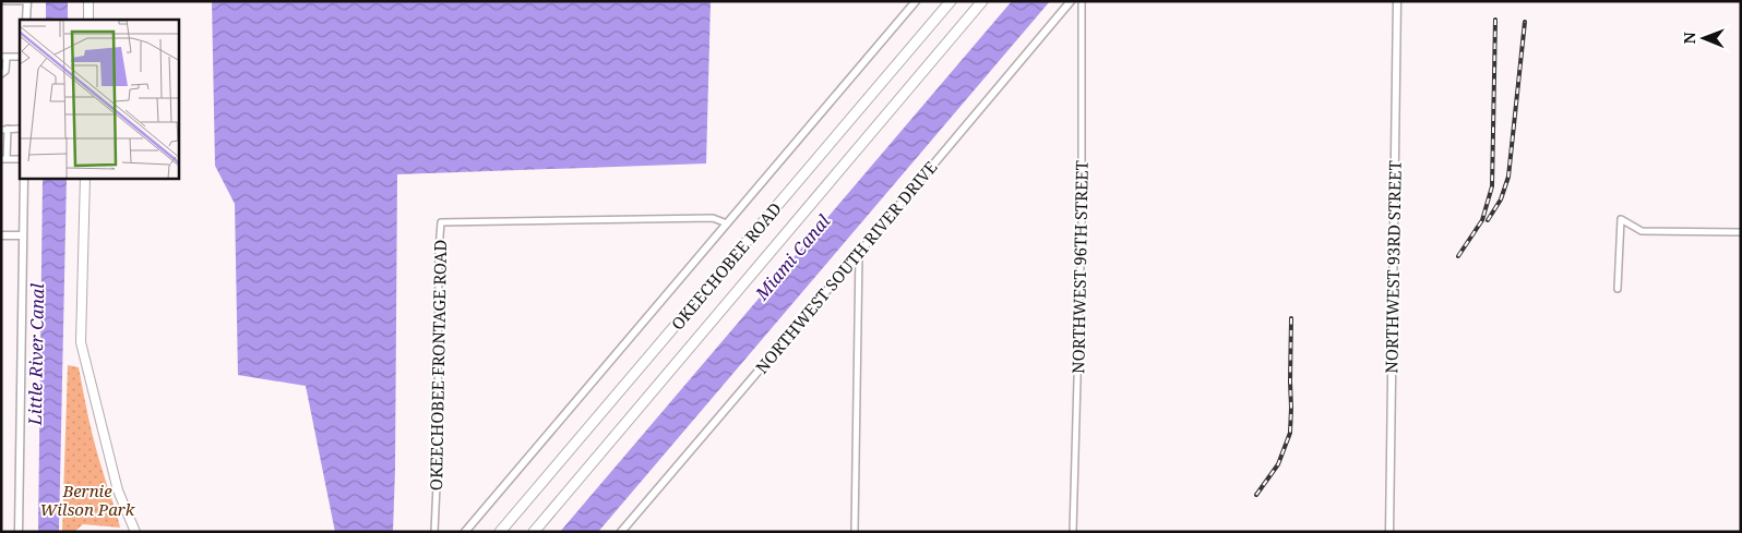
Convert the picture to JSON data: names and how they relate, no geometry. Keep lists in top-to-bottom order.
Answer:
{
  "streets": {
    "highway": ["OKEECHOBEE ROAD"],
    "street": [
      "NORTHWEST SOUTH RIVER DRIVE",
      "NORTHWEST 96TH STREET",
      "NORTHWEST 93RD STREET",
      "OKEECHOBEE FRONTAGE ROAD"
    ]
  },
  "water": ["Miami Canal", "Little River Canal"],
  "parks": ["Bernie Wilson Park"],
  "north": "left"
}
